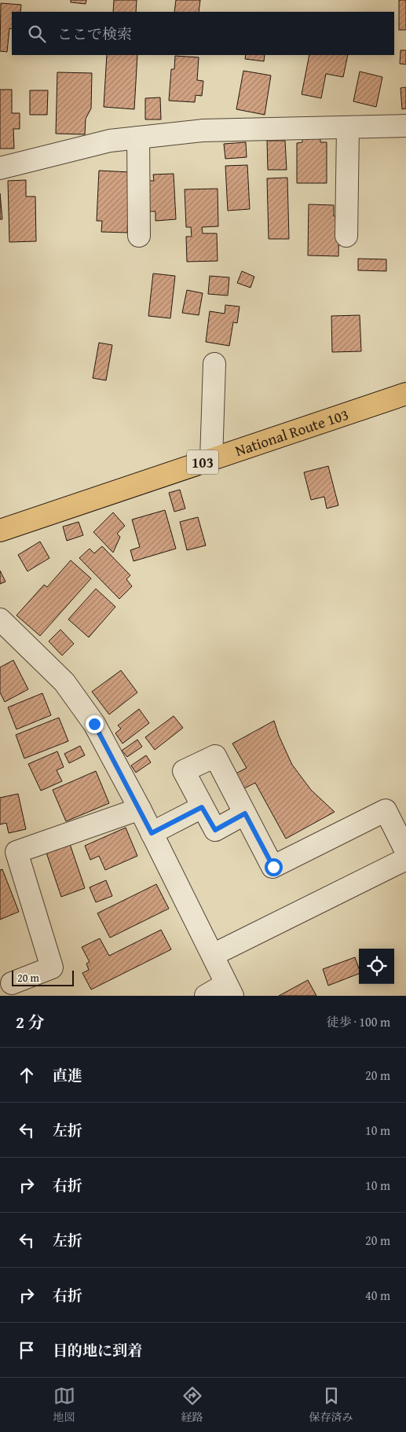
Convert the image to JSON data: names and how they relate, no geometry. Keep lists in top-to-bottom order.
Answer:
{
  "streets": {
    "highway": ["National Route 103", "103"]
  },
  "scale_bar": "20 m",
  "page": {
    "search": "ここで検索",
    "scale": "20 m",
    "heading": ["2 分", "徒歩 · 100 m"],
    "list": [
      ["直進", "20 m"],
      ["左折", "10 m"],
      ["右折", "10 m"],
      ["左折", "20 m"],
      ["右折", "40 m"],
      "目的地に到着"
    ],
    "nav": ["地図", "経路", "保存済み"]
  }
}
